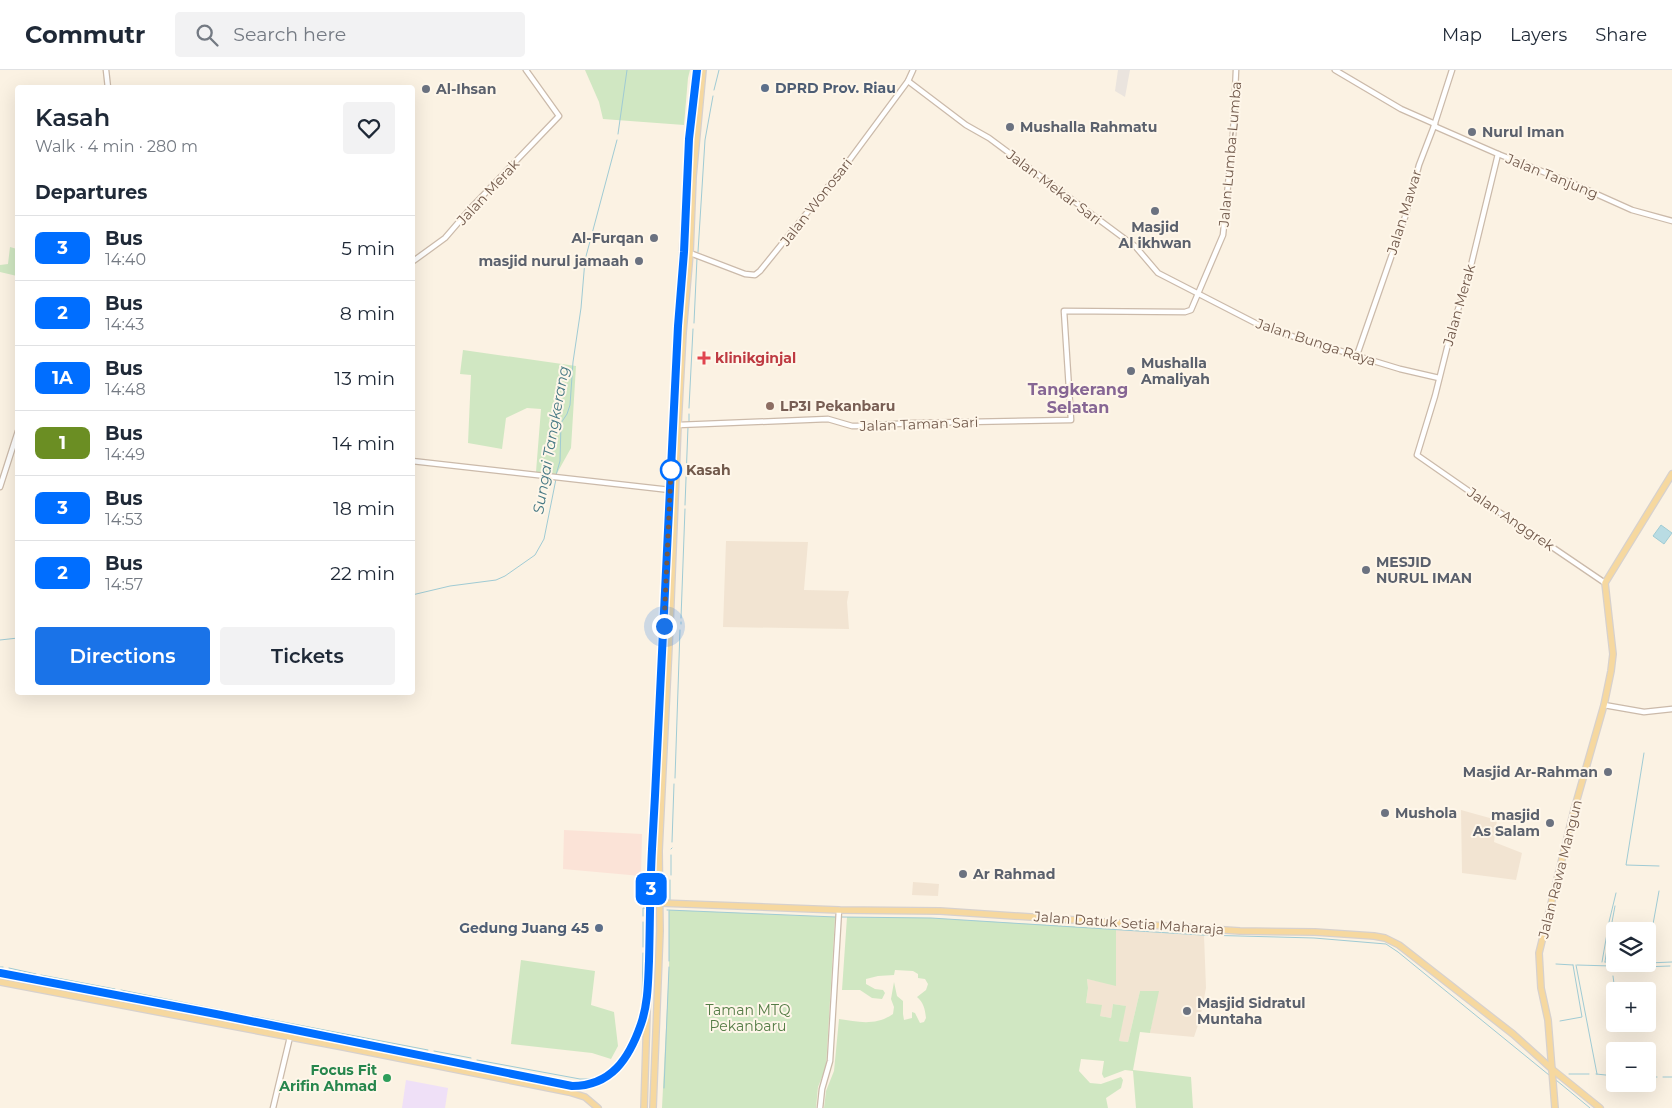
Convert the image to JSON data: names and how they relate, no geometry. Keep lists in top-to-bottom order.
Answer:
{
  "streets": {
    "main road": ["Jalan Rawa Mangun", "Jalan Datuk Setia Maharaja"],
    "street": [
      "Jalan Lumba-Lumba",
      "Jalan Tanjung",
      "Jalan Mekar Sari",
      "Jalan Merak",
      "Jalan Wonosari",
      "Jalan Mawar",
      "Jalan Bunga Raya",
      "Jalan Taman Sari",
      "Jalan Anggrek"
    ]
  },
  "crossings": [
    ["Jalan Lumba-Lumba", "Jalan Mekar Sari"],
    ["Jalan Lumba-Lumba", "Jalan Bunga Raya"],
    ["Jalan Lumba-Lumba", "Jalan Taman Sari"],
    ["Jalan Tanjung", "Jalan Merak"],
    ["Jalan Tanjung", "Jalan Mawar"],
    ["Jalan Mekar Sari", "Jalan Wonosari"],
    ["Jalan Mekar Sari", "Jalan Bunga Raya"],
    ["Jalan Merak", "Jalan Bunga Raya"],
    ["Jalan Merak", "Jalan Anggrek"],
    ["Jalan Mawar", "Jalan Bunga Raya"],
    ["Jalan Anggrek", "Jalan Rawa Mangun"],
    ["Jalan Rawa Mangun", "Jalan Datuk Setia Maharaja"]
  ],
  "districts": ["Tangkerang Selatan"],
  "water": ["Sungai Tangkerang"],
  "parks": ["Taman MTQ Pekanbaru"],
  "places": {
    "other": [
      "DPRD Prov. Riau",
      "Al-Ihsan",
      "Mushalla Rahmatu",
      "Nurul Iman",
      "Masjid Al ikhwan",
      "Al-Furqan",
      "masjid nurul jamaah",
      "Mushalla Amaliyah",
      "LP3I Pekanbaru",
      "Kasah",
      "MESJID NURUL IMAN",
      "Masjid Ar-Rahman",
      "Mushola",
      "masjid As Salam",
      "Ar Rahmad",
      "Gedung Juang 45",
      "Masjid Sidratul Muntaha",
      "Focus Fit Arifin Ahmad"
    ],
    "health": ["klinikginjal"]
  },
  "lines": ["bus line 3"],
  "page": {
    "header": "Commutr",
    "search": "Search here",
    "nav": ["Map", "Layers", "Share"],
    "on_map": "3",
    "heading": [
      ["Kasah", "Walk · 4 min · 280 m"],
      "Departures"
    ],
    "list": [
      {
        "mark": "3",
        "name": "Bus",
        "note": "14:40",
        "value": "5 min"
      },
      {
        "mark": "2",
        "name": "Bus",
        "note": "14:43",
        "value": "8 min"
      },
      {
        "mark": "1A",
        "name": "Bus",
        "note": "14:48",
        "value": "13 min"
      },
      {
        "mark": "1",
        "name": "Bus",
        "note": "14:49",
        "value": "14 min"
      },
      {
        "mark": "3",
        "name": "Bus",
        "note": "14:53",
        "value": "18 min"
      },
      {
        "mark": "2",
        "name": "Bus",
        "note": "14:57",
        "value": "22 min"
      }
    ],
    "buttons": ["Directions", "Tickets"],
    "map_buttons": ["+", "−"]
  }
}
